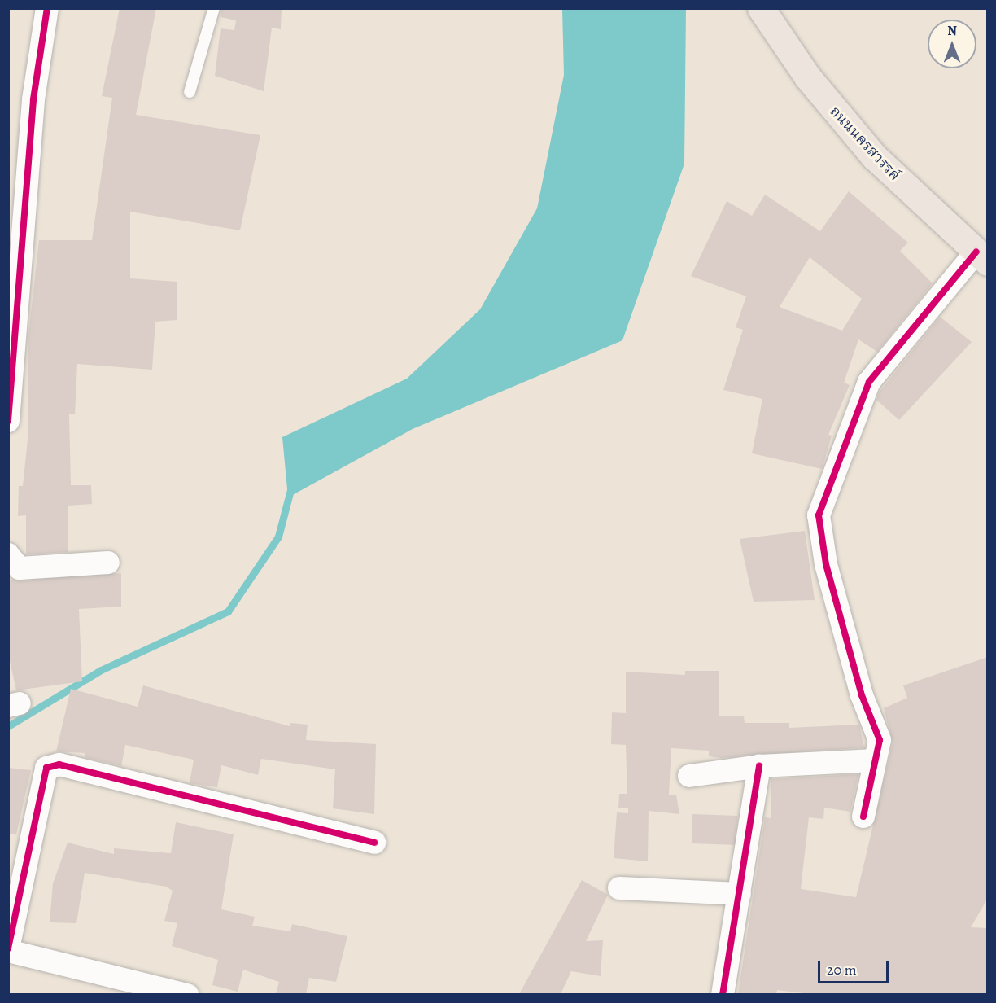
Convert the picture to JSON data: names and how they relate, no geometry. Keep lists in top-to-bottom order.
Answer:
{
  "streets": {
    "main road": ["ถนนนครสวรรค์"]
  },
  "scale_bar": "20 m",
  "north": "top"
}
